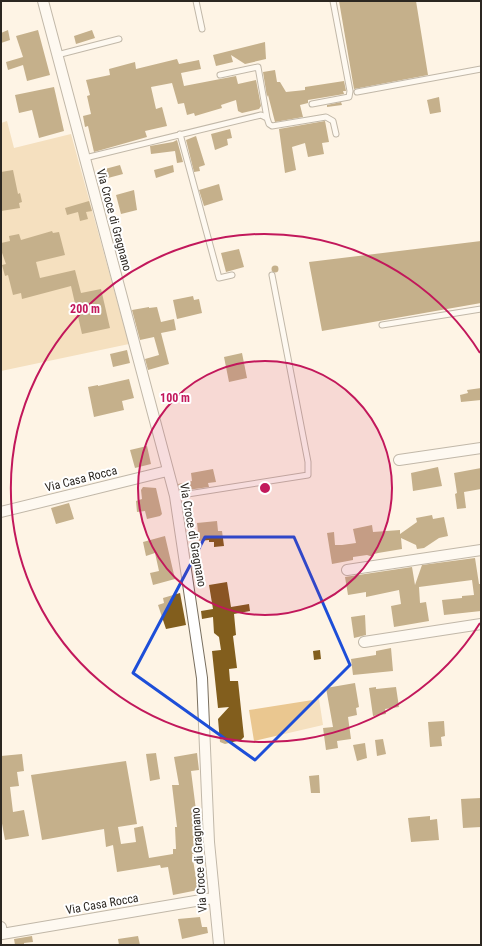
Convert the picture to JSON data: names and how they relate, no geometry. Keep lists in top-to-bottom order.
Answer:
{
  "streets": {
    "street": ["Via Croce di Gragnano", "Via Casa Rocca"]
  },
  "crossings": [
    ["Via Croce di Gragnano", "Via Casa Rocca"]
  ],
  "rings": ["200 m", "100 m"]
}
